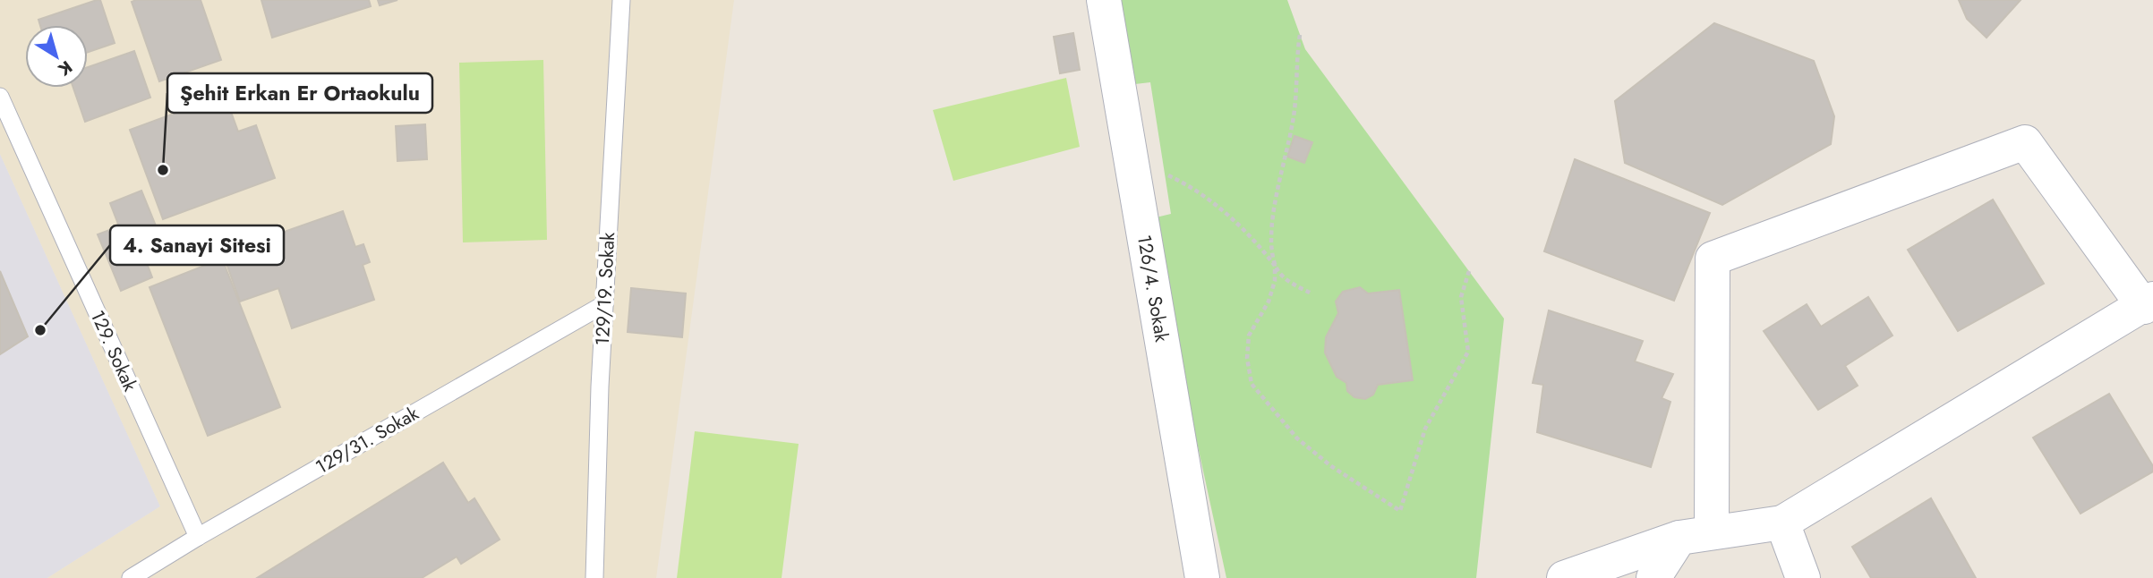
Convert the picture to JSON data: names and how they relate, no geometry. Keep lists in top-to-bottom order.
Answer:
{
  "streets": {
    "street": ["126/4. Sokak"],
    "lane": ["129/19. Sokak", "129. Sokak", "129/31. Sokak"]
  },
  "crossings": [
    ["129/19. Sokak", "129/31. Sokak"],
    ["129. Sokak", "129/31. Sokak"]
  ],
  "places": ["Şehit Erkan Er Ortaokulu", "4. Sanayi Sitesi"],
  "north": "bottom right"
}
